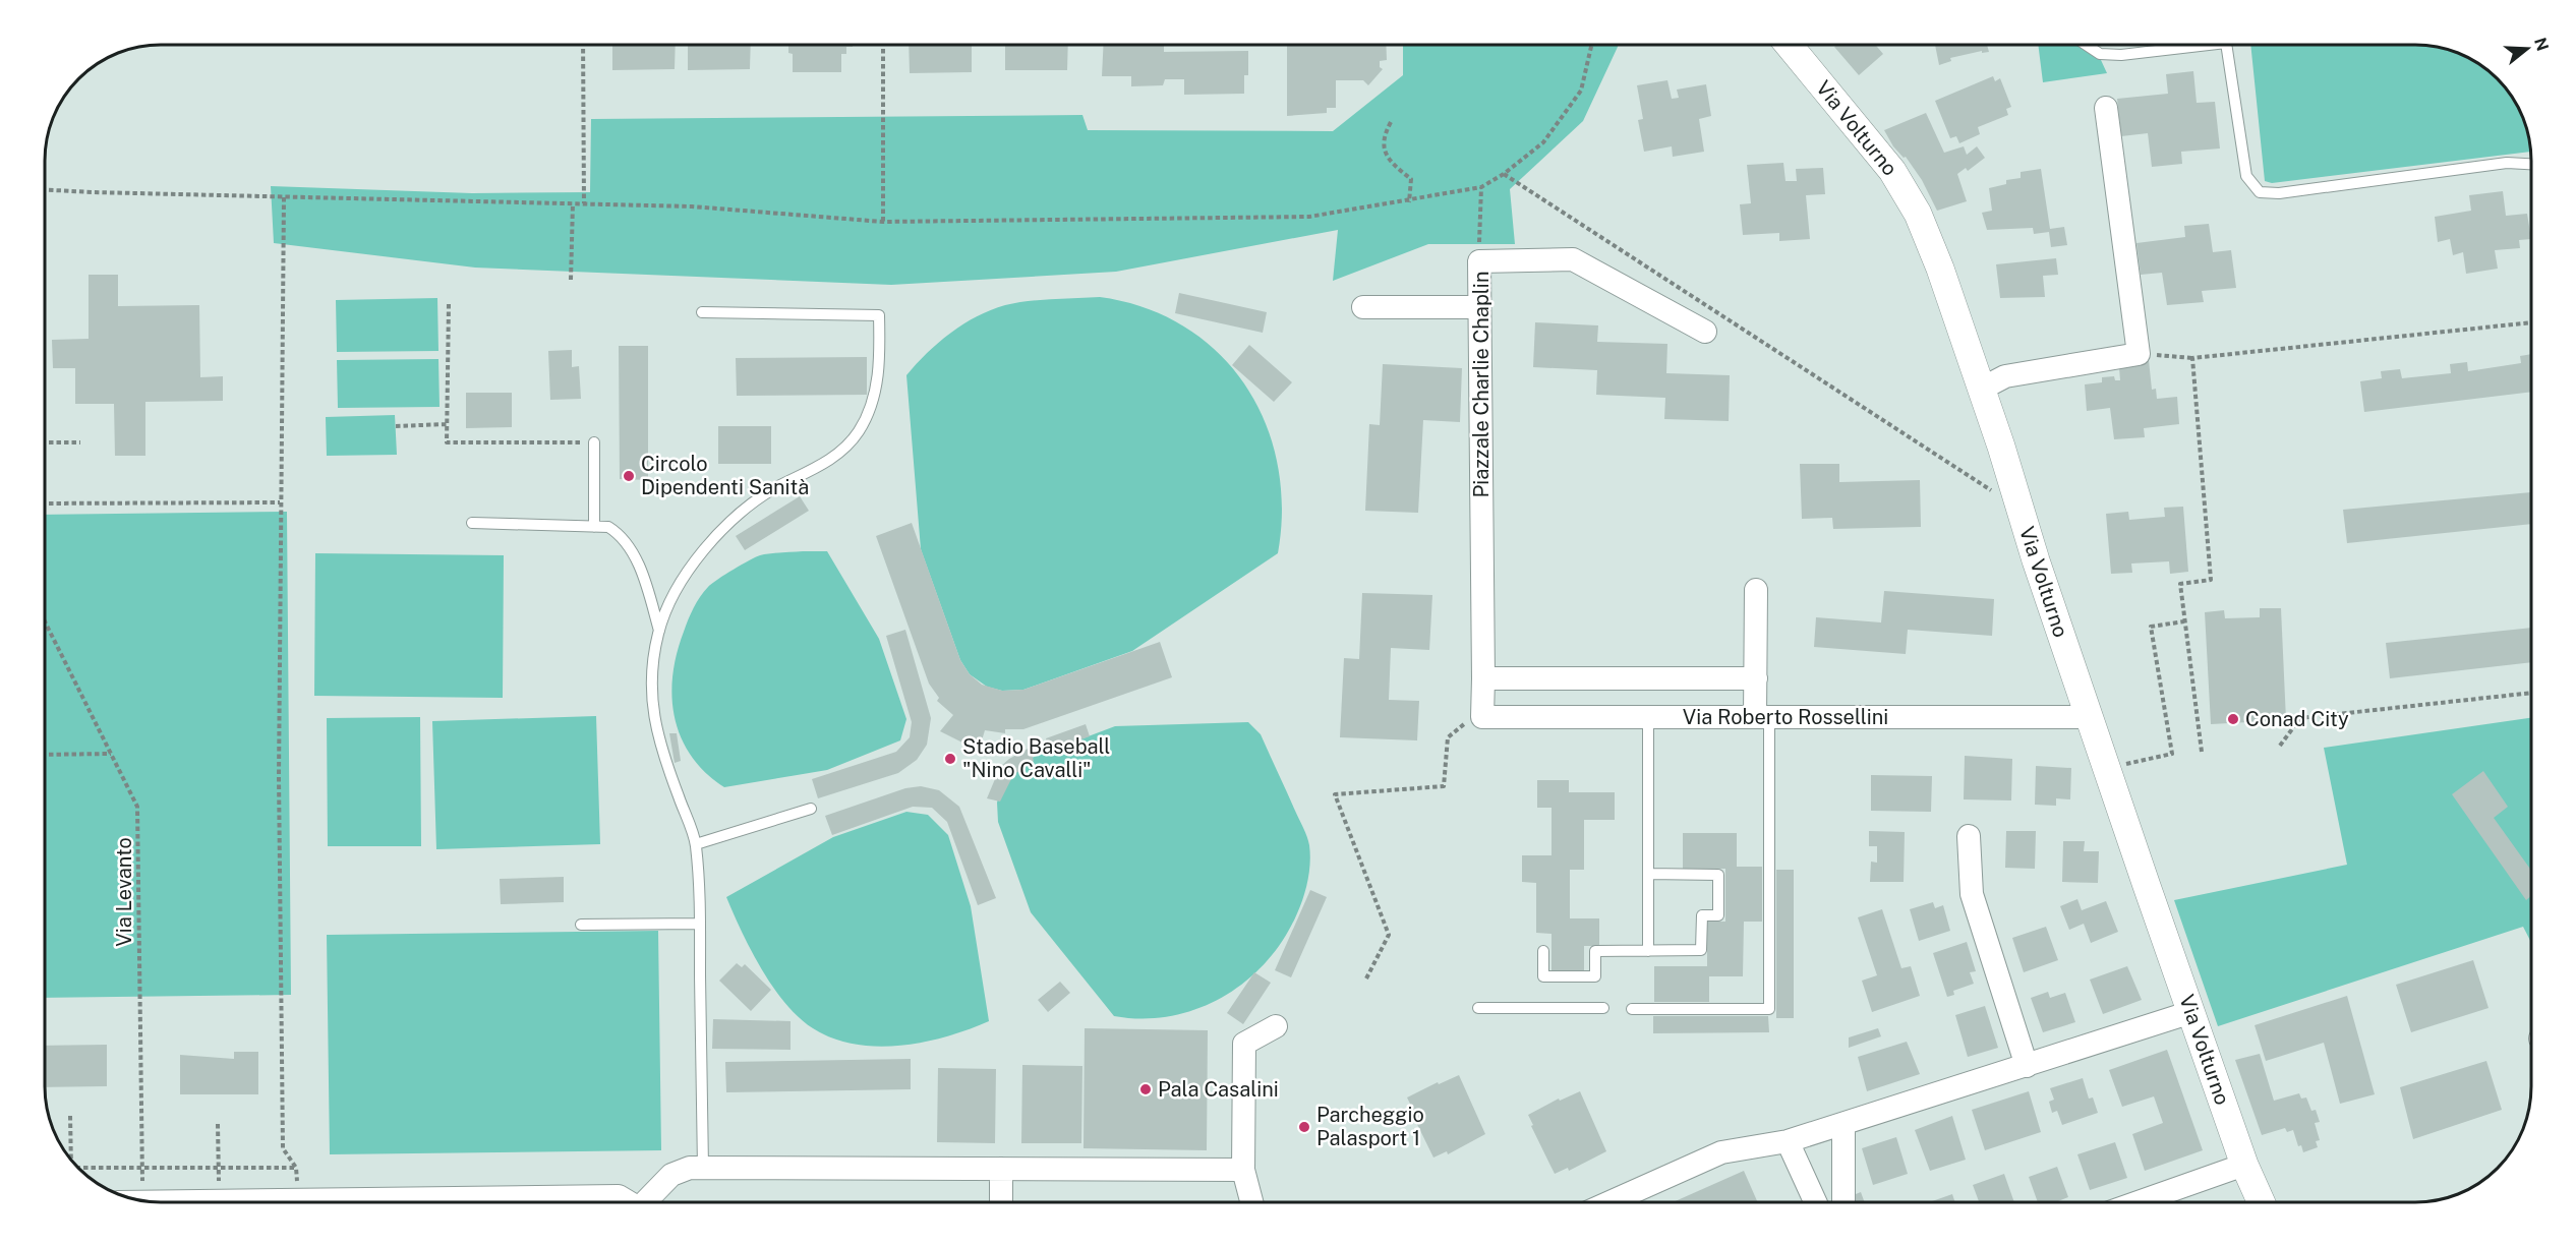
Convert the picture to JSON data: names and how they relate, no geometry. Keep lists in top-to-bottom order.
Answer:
{
  "streets": {
    "street": ["Via Volturno", "Piazzale Charlie Chaplin", "Via Roberto Rossellini"],
    "path": ["Via Levanto"]
  },
  "crossings": [
    ["Via Volturno", "Via Roberto Rossellini"],
    ["Piazzale Charlie Chaplin", "Via Roberto Rossellini"]
  ],
  "places": [
    "Circolo Dipendenti Sanità",
    "Conad City",
    "Stadio Baseball \"Nino Cavalli\"",
    "Pala Casalini",
    "Parcheggio Palasport 1"
  ],
  "north": "right"
}
